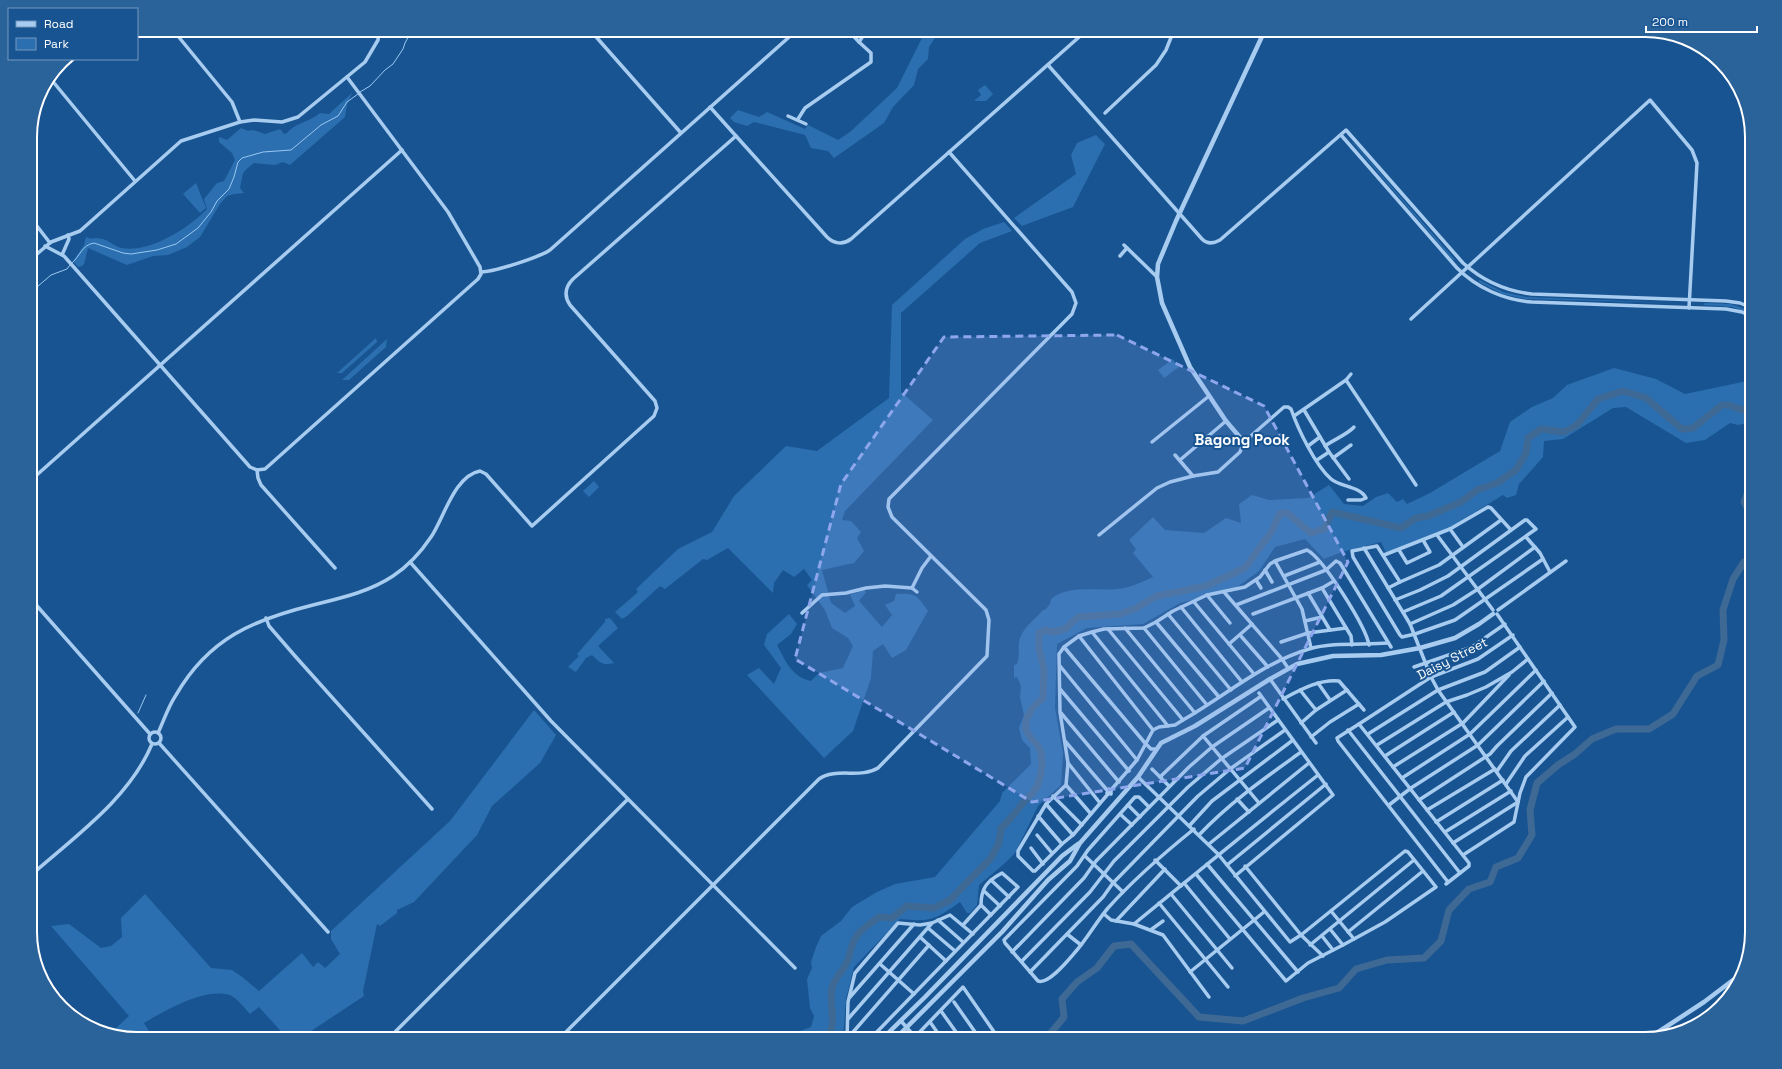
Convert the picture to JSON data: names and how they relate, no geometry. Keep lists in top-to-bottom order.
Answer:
{
  "streets": {
    "street": ["Daisy Street"]
  },
  "districts": ["Bagong Pook"],
  "legend": ["Road", "Park"],
  "scale_bar": "200 m"
}
